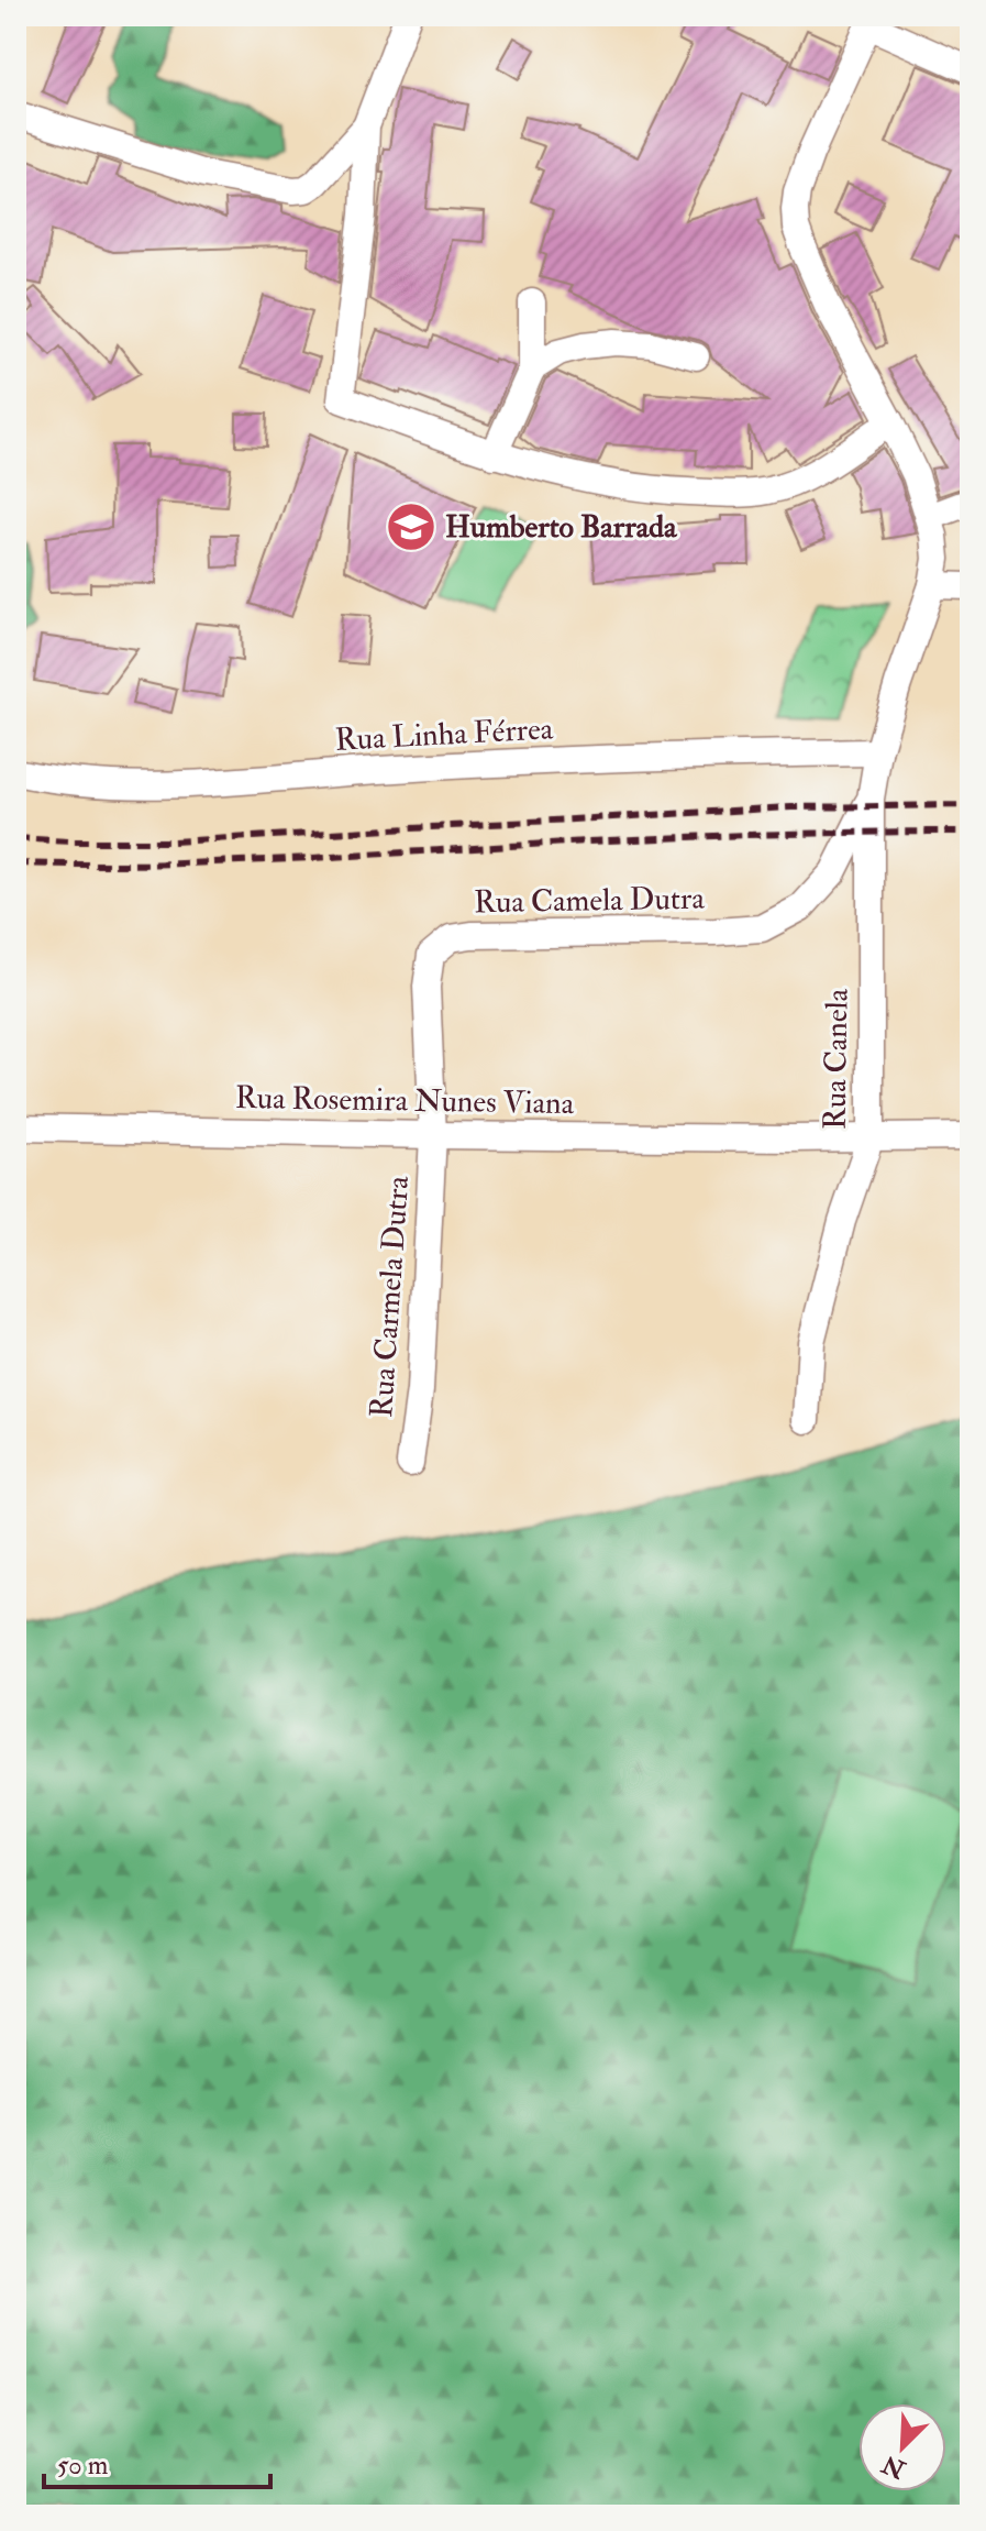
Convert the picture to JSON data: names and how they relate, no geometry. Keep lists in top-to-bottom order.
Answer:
{
  "streets": {
    "street": [
      "Rua Linha Férrea",
      "Rua Camela Dutra",
      "Rua Canela",
      "Rua Rosemira Nunes Viana",
      "Rua Carmela Dutra"
    ]
  },
  "crossings": [
    ["Rua Camela Dutra", "Rua Canela"],
    ["Rua Camela Dutra", "Rua Rosemira Nunes Viana"],
    ["Rua Camela Dutra", "Rua Carmela Dutra"],
    ["Rua Canela", "Rua Rosemira Nunes Viana"],
    ["Rua Rosemira Nunes Viana", "Rua Carmela Dutra"]
  ],
  "places": {
    "school or university": ["Humberto Barrada"]
  },
  "scale_bar": "50 m",
  "north": "bottom left"
}
